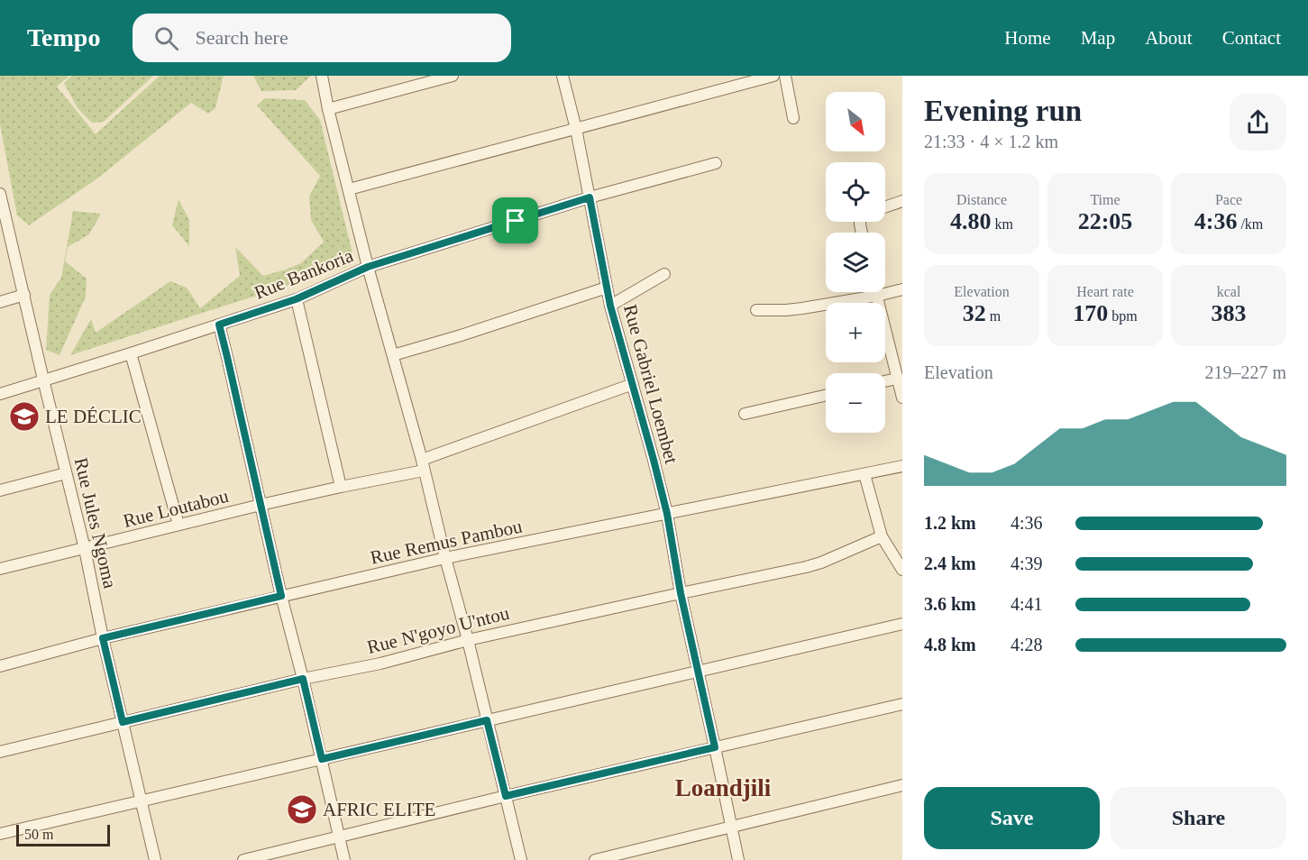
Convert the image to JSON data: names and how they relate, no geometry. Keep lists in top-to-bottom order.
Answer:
{
  "streets": {
    "street": [
      "Rue Bankoria",
      "Rue Gabriel Loembet",
      "Rue Loutabou",
      "Rue Jules Ngoma",
      "Rue Remus Pambou",
      "Rue N'goyo U'ntou"
    ]
  },
  "crossings": [
    ["Rue Bankoria", "Rue Gabriel Loembet"],
    ["Rue Bankoria", "Rue Jules Ngoma"],
    ["Rue Gabriel Loembet", "Rue Loutabou"],
    ["Rue Gabriel Loembet", "Rue Remus Pambou"],
    ["Rue Gabriel Loembet", "Rue N'goyo U'ntou"],
    ["Rue Loutabou", "Rue Jules Ngoma"],
    ["Rue Jules Ngoma", "Rue Remus Pambou"],
    ["Rue Jules Ngoma", "Rue N'goyo U'ntou"]
  ],
  "districts": ["Loandjili"],
  "places": {
    "school or university": ["LE DÉCLIC", "AFRIC ELITE"]
  },
  "scale_bar": "50 m",
  "north": "bottom right",
  "page": {
    "header": "Tempo",
    "search": "Search here",
    "nav": [
      "Home",
      "Map",
      "About",
      "Contact"
    ],
    "heading": ["Evening run", "21:33 · 4 × 1.2 km"],
    "map_buttons": ["+", "−"],
    "stats": [
      ["Distance", "4.80 km"],
      ["Time", "22:05"],
      ["Pace", "4:36 /km"],
      ["Elevation", "32 m"],
      ["Heart rate", "170 bpm"],
      ["kcal", "383"]
    ],
    "chart": ["Elevation", "219–227 m"],
    "list": [
      {
        "name": "1.2 km",
        "note": "4:36"
      },
      {
        "name": "2.4 km",
        "note": "4:39"
      },
      {
        "name": "3.6 km",
        "note": "4:41"
      },
      {
        "name": "4.8 km",
        "note": "4:28"
      }
    ],
    "buttons": ["Save", "Share"],
    "scale": "50 m"
  }
}
